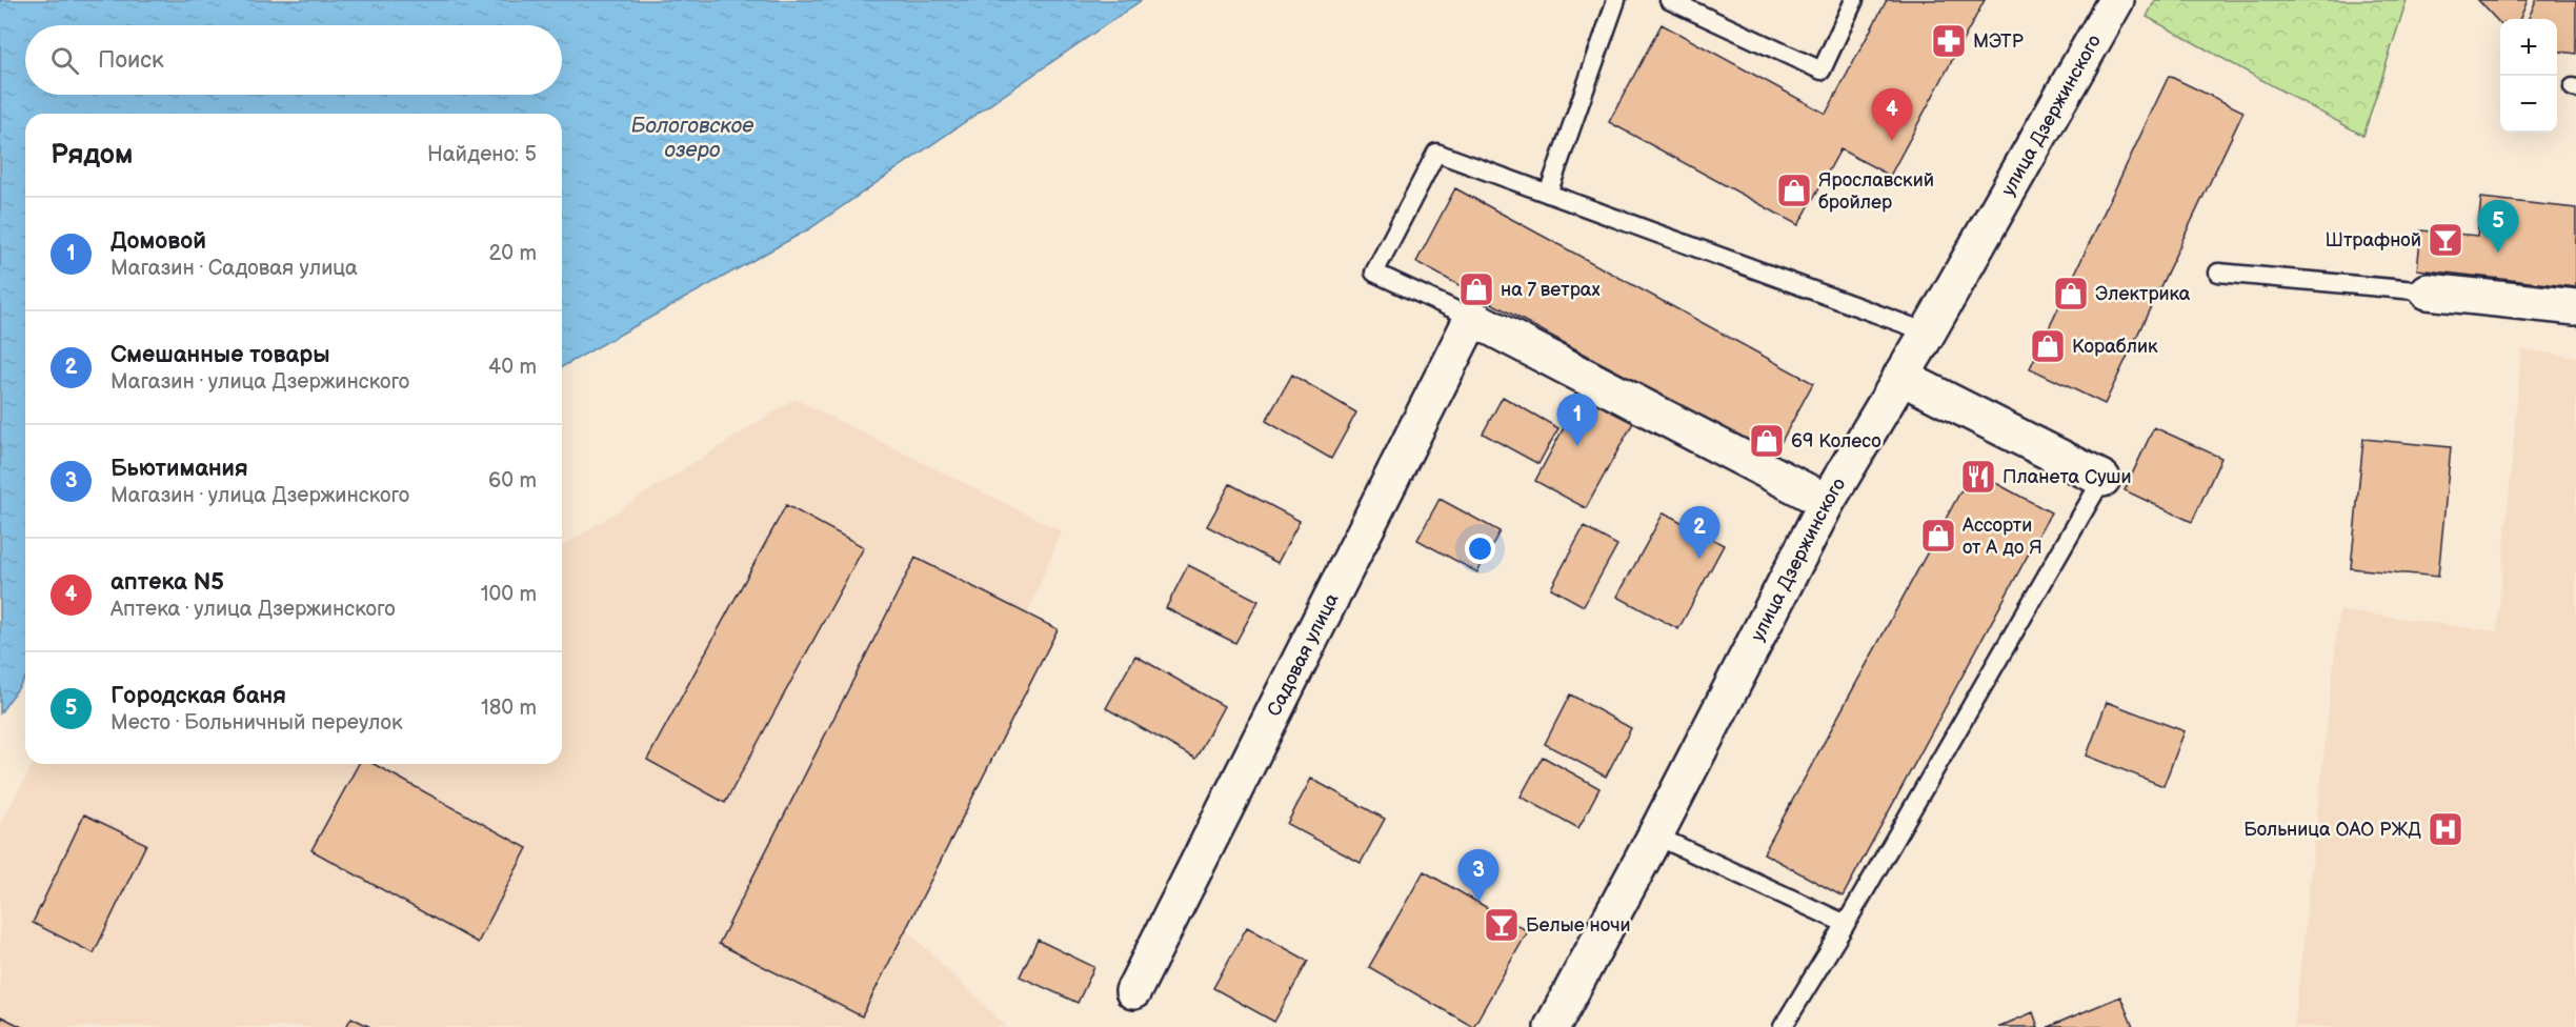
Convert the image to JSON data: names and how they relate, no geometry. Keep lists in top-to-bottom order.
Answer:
{
  "streets": {
    "street": ["улица Дзержинского", "Садовая улица"]
  },
  "water": ["Бологовское озеро"],
  "places": {
    "pharmacy": ["МЭТР"],
    "shop": [
      "Ярославский бройлер",
      "на 7 ветрах",
      "Электрика",
      "Кораблик",
      "69 Колесо",
      "Ассорти от А до Я"
    ],
    "bar": ["Штрафной", "Белые ночи"],
    "restaurant": ["Планета Суши"],
    "hospital": ["Больница ОАО РЖД"]
  },
  "page": {
    "map_buttons": ["+", "−"],
    "search": "Поиск",
    "pins": [
      "4",
      "5",
      "1",
      "2",
      "3"
    ],
    "heading": ["Рядом", "Найдено: 5"],
    "list": [
      {
        "mark": "1",
        "name": "Домовой",
        "note": "Магазин · Садовая улица",
        "value": "20 m"
      },
      {
        "mark": "2",
        "name": "Смешанные товары",
        "note": "Магазин · улица Дзержинского",
        "value": "40 m"
      },
      {
        "mark": "3",
        "name": "Бьютимания",
        "note": "Магазин · улица Дзержинского",
        "value": "60 m"
      },
      {
        "mark": "4",
        "name": "аптека N5",
        "note": "Аптека · улица Дзержинского",
        "value": "100 m"
      },
      {
        "mark": "5",
        "name": "Городская баня",
        "note": "Место · Больничный переулок",
        "value": "180 m"
      }
    ]
  }
}
